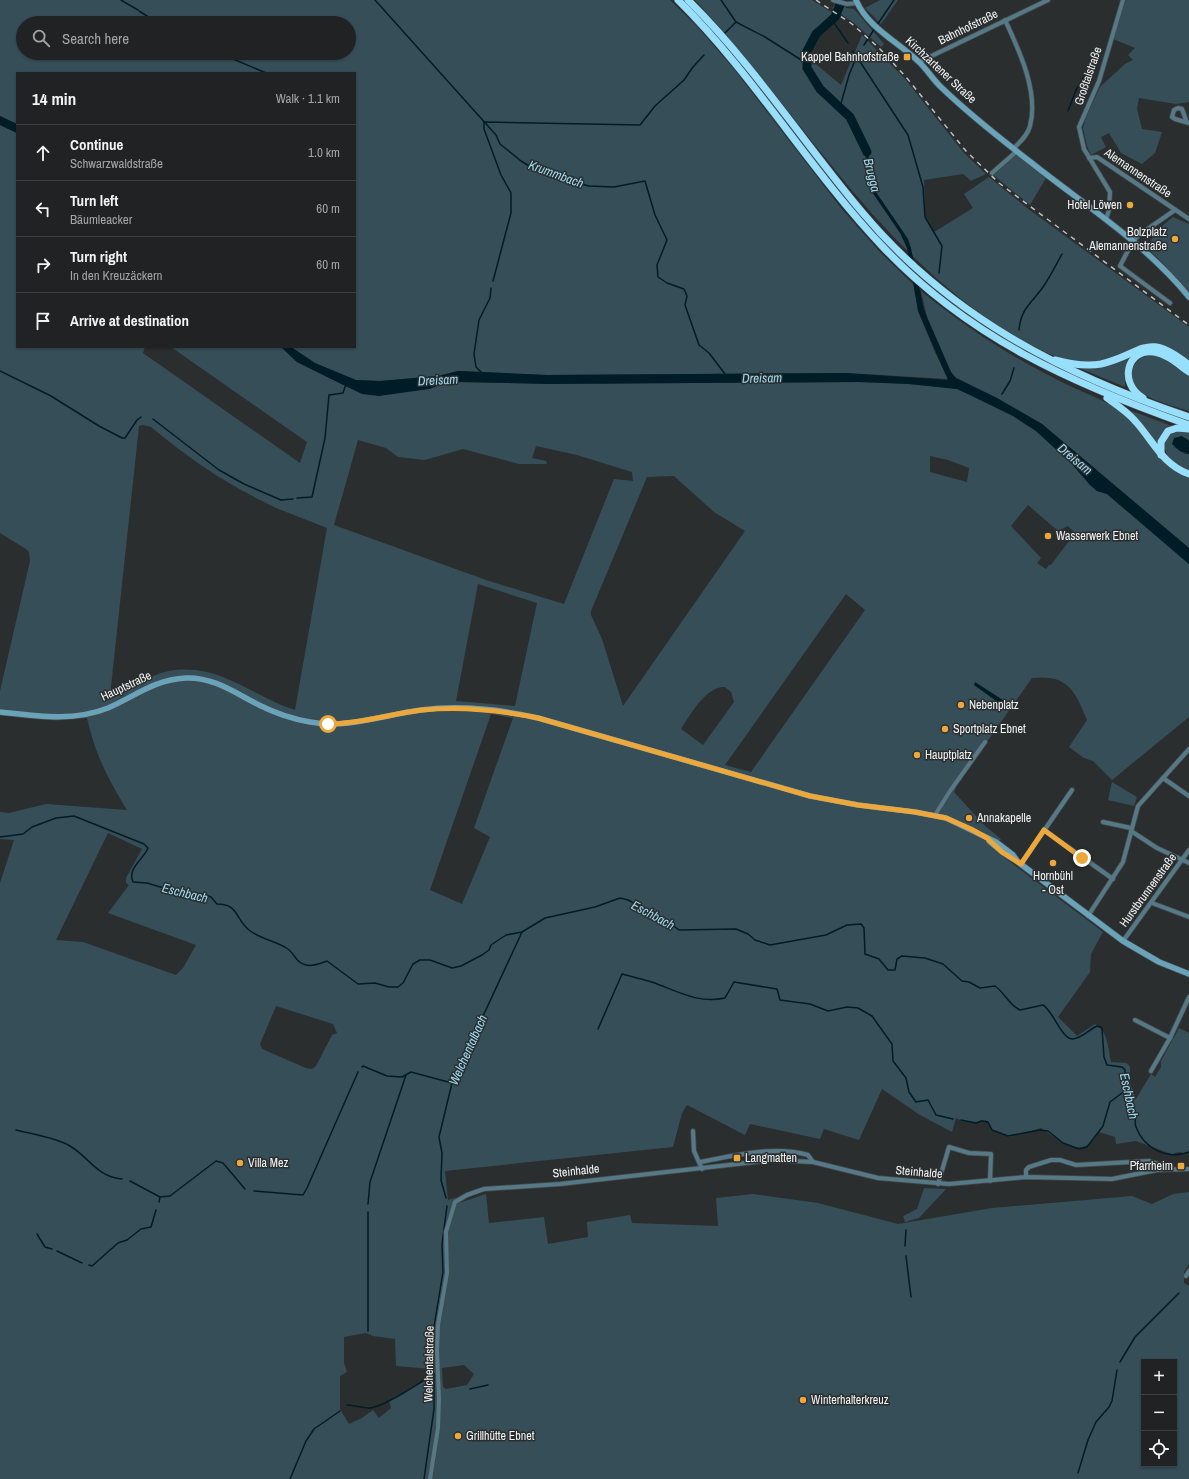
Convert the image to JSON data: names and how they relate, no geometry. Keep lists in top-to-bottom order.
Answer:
{
  "streets": {
    "main road": ["Kirchzartener Straße", "Hauptstraße"],
    "street": [
      "Bahnhofstraße",
      "Großtalstraße",
      "Alemannenstraße",
      "Hurstbrunnenstraße",
      "Steinhalde",
      "Welchentalstraße"
    ]
  },
  "crossings": [
    ["Bahnhofstraße", "Kirchzartener Straße"],
    ["Kirchzartener Straße", "Großtalstraße"],
    ["Kirchzartener Straße", "Alemannenstraße"],
    ["Großtalstraße", "Alemannenstraße"],
    ["Hauptstraße", "Hurstbrunnenstraße"],
    ["Steinhalde", "Welchentalstraße"]
  ],
  "water": [
    "Krummbach",
    "Brugga",
    "Dreisam",
    "Eschbach",
    "Welchentalbach"
  ],
  "places": {
    "transit": ["Kappel Bahnhofstraße", "Langmatten", "Pfarrheim"],
    "other": [
      "Hotel Löwen",
      "Bolzplatz Alemannenstraße",
      "Wasserwerk Ebnet",
      "Nebenplatz",
      "Sportplatz Ebnet",
      "Hauptplatz",
      "Annakapelle",
      "Hornbühl - Ost",
      "Villa Mez",
      "Winterhalterkreuz",
      "Grillhütte Ebnet"
    ]
  },
  "page": {
    "search": "Search here",
    "heading": ["14 min", "Walk · 1.1 km"],
    "list": [
      ["Continue", "Schwarzwaldstraße", "1.0 km"],
      ["Turn left", "Bäumleacker", "60 m"],
      ["Turn right", "In den Kreuzäckern", "60 m"],
      "Arrive at destination"
    ],
    "map_buttons": ["+", "−"]
  }
}
